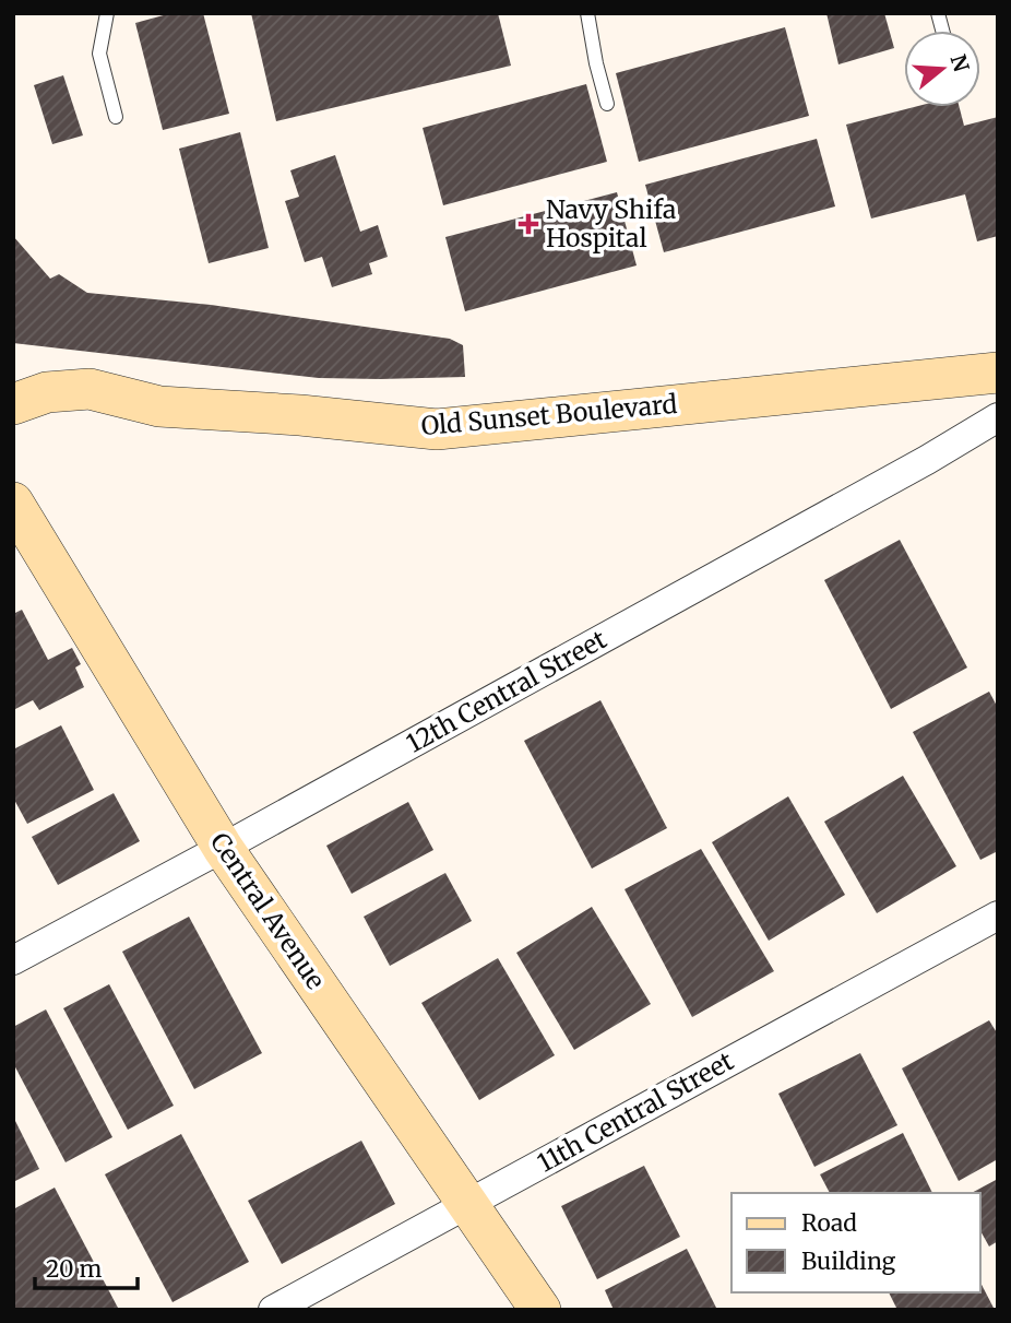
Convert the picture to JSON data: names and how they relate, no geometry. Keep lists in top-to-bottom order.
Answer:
{
  "streets": {
    "street": [
      "Old Sunset Boulevard",
      "12th Central Street",
      "Central Avenue",
      "11th Central Street"
    ]
  },
  "crossings": [
    ["12th Central Street", "Central Avenue"],
    ["Central Avenue", "11th Central Street"]
  ],
  "places": {
    "health": ["Navy Shifa Hospital"]
  },
  "legend": ["Road", "Building"],
  "scale_bar": "20 m",
  "north": "right"
}
